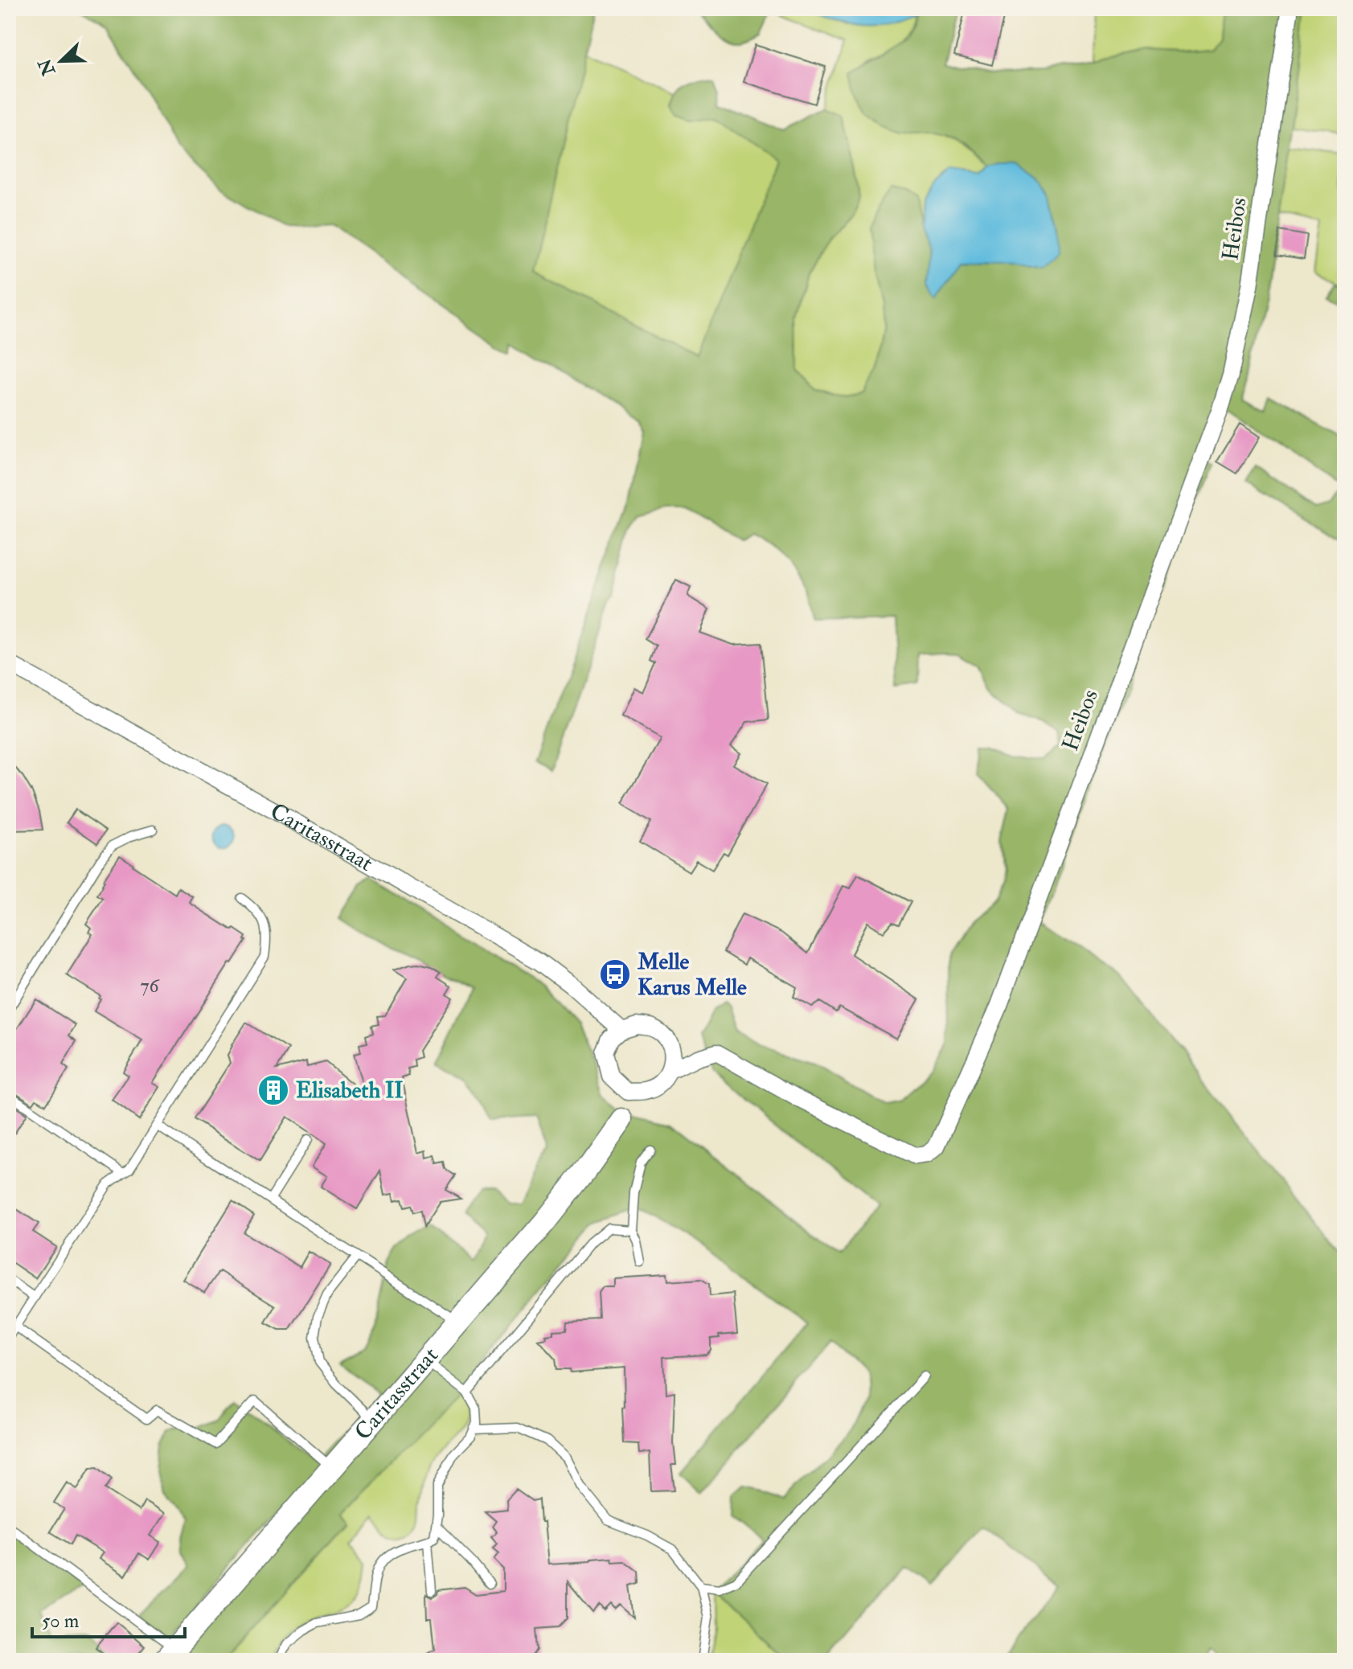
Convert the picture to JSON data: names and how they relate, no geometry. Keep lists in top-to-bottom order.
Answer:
{
  "streets": {
    "street": ["Heibos", "Caritasstraat"]
  },
  "crossings": [
    ["Heibos", "Caritasstraat"]
  ],
  "places": {
    "bus stop": ["Melle Karus Melle"],
    "building": ["Elisabeth II"]
  },
  "house_numbers": ["76"],
  "scale_bar": "50 m",
  "north": "bottom left"
}
